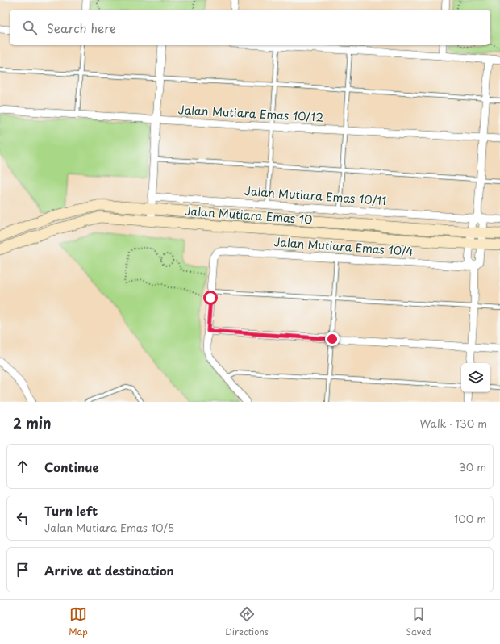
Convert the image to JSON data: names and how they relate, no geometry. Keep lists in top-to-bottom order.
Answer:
{
  "streets": {
    "street": [
      "Jalan Mutiara Emas 10/12",
      "Jalan Mutiara Emas 10/11",
      "Jalan Mutiara Emas 10",
      "Jalan Mutiara Emas 10/4"
    ]
  },
  "page": {
    "search": "Search here",
    "heading": ["2 min", "Walk · 130 m"],
    "list": [
      ["Continue", "30 m"],
      ["Turn left", "Jalan Mutiara Emas 10/5", "100 m"],
      "Arrive at destination"
    ],
    "nav": ["Map", "Directions", "Saved"]
  }
}
